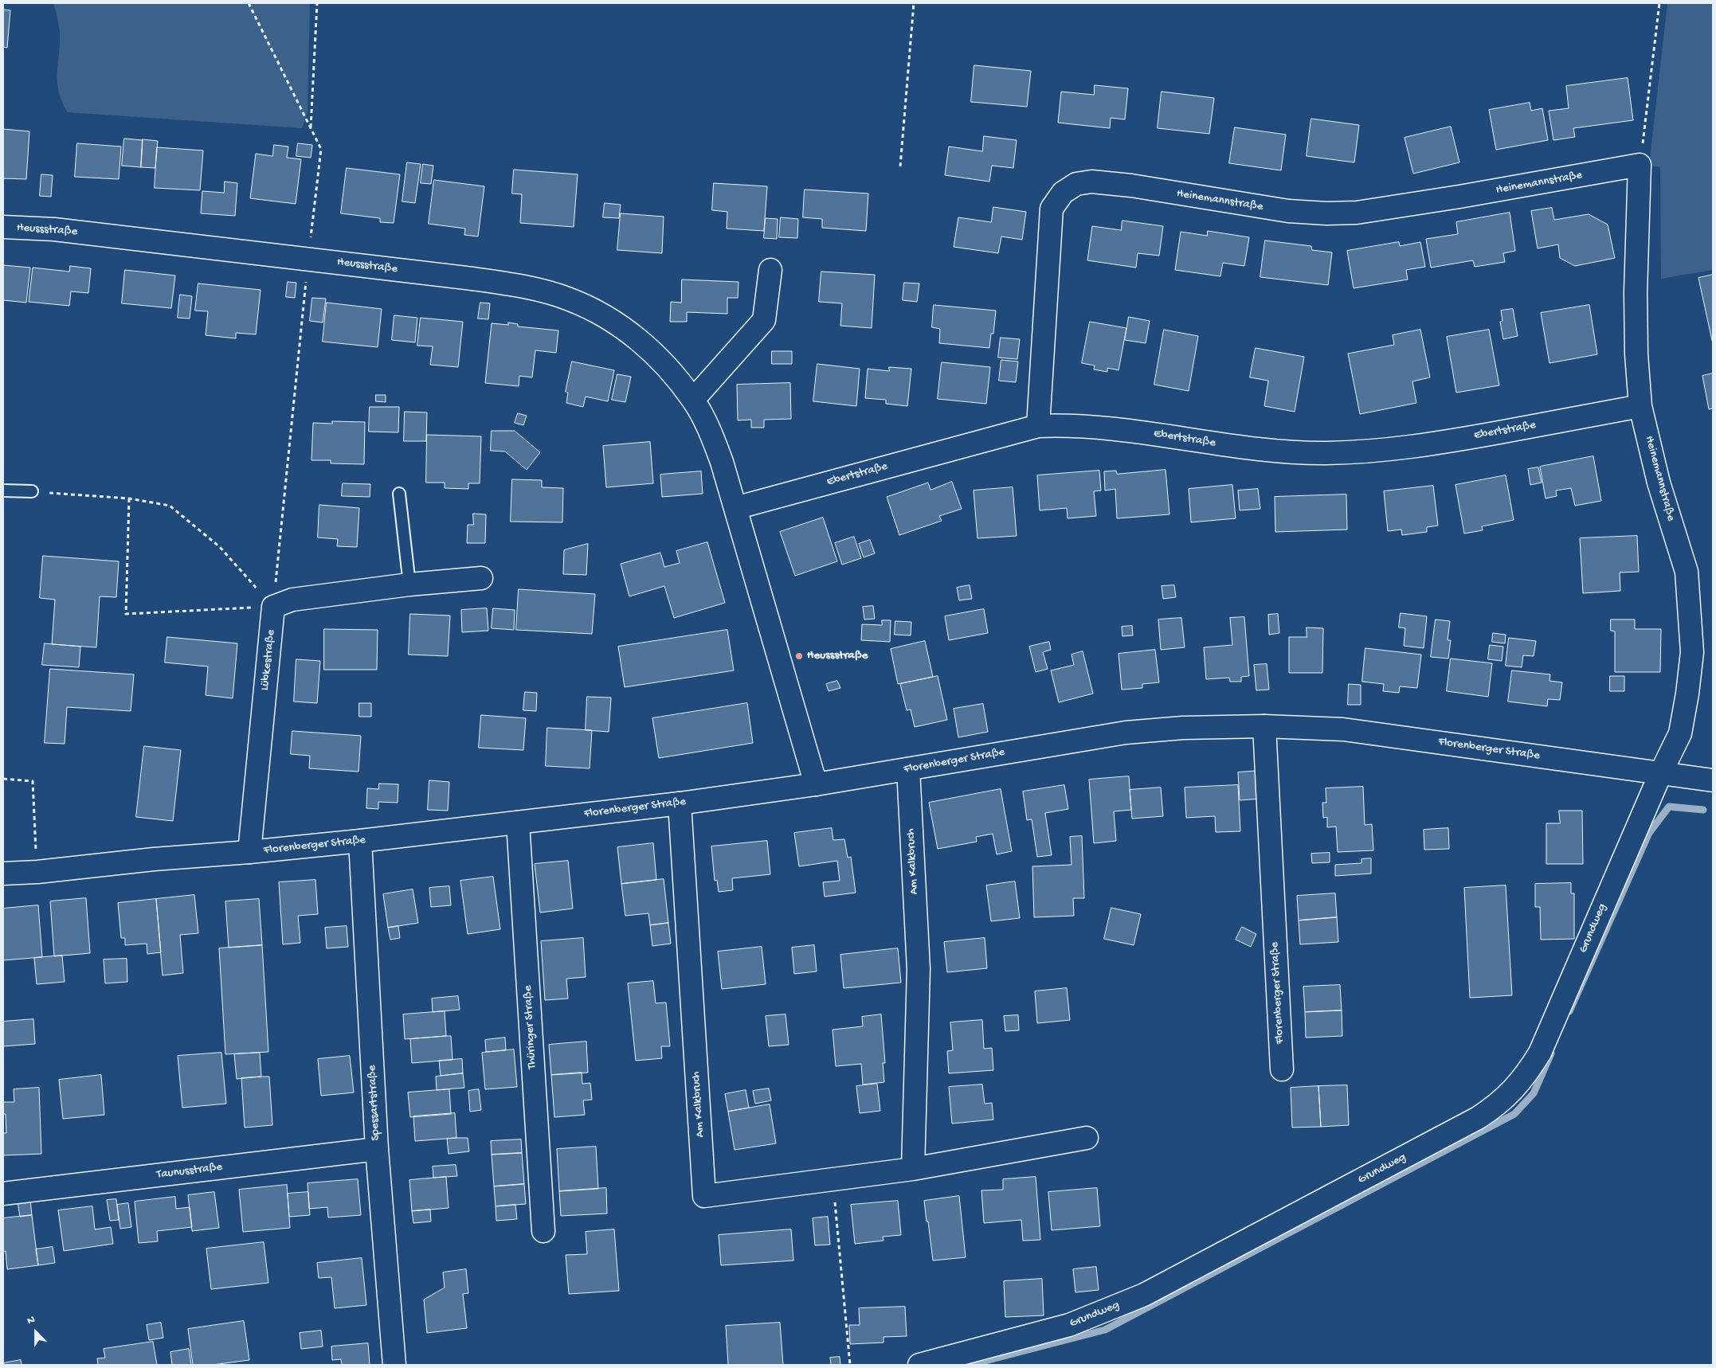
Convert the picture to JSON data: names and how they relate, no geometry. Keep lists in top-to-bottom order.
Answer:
{
  "streets": {
    "street": [
      "Heinemannstraße",
      "Heussstraße",
      "Ebertstraße",
      "Lübkestraße",
      "Florenberger Straße",
      "Am Kalkbruch",
      "Grundweg",
      "Thüringer Straße",
      "Spessartstraße",
      "Taunusstraße"
    ]
  },
  "crossings": [
    ["Heinemannstraße", "Ebertstraße"],
    ["Heinemannstraße", "Florenberger Straße"],
    ["Heinemannstraße", "Grundweg"],
    ["Heussstraße", "Ebertstraße"],
    ["Heussstraße", "Florenberger Straße"],
    ["Lübkestraße", "Florenberger Straße"],
    ["Florenberger Straße", "Am Kalkbruch"],
    ["Florenberger Straße", "Grundweg"],
    ["Florenberger Straße", "Thüringer Straße"],
    ["Florenberger Straße", "Spessartstraße"],
    ["Spessartstraße", "Taunusstraße"]
  ],
  "places": ["Heussstraße"],
  "north": "top"
}
